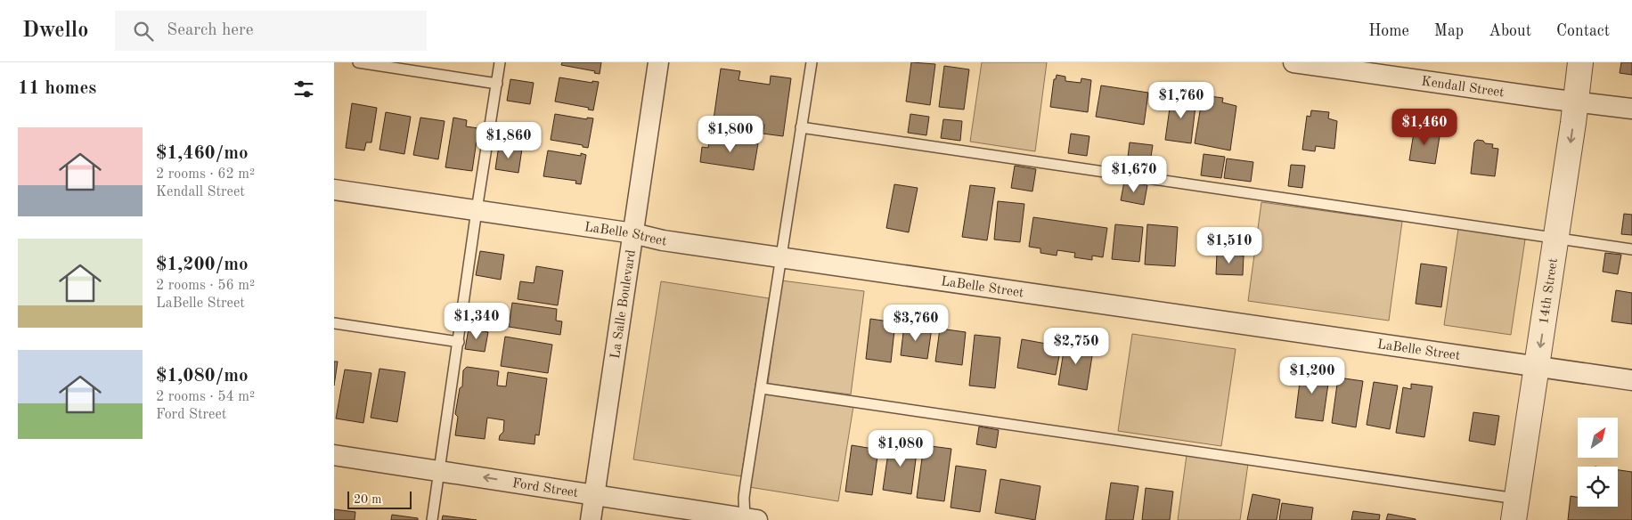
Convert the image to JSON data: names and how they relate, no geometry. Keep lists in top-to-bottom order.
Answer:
{
  "streets": {
    "street": [
      "Kendall Street",
      "LaBelle Street",
      "14th Street",
      "La Salle Boulevard",
      "Ford Street"
    ]
  },
  "crossings": [
    ["Kendall Street", "14th Street"],
    ["LaBelle Street", "14th Street"],
    ["LaBelle Street", "La Salle Boulevard"],
    ["La Salle Boulevard", "Ford Street"]
  ],
  "one_way": ["14th Street", "Ford Street"],
  "scale_bar": "20 m",
  "north": "top right",
  "page": {
    "header": "Dwello",
    "search": "Search here",
    "nav": [
      "Home",
      "Map",
      "About",
      "Contact"
    ],
    "heading": "11 homes",
    "price": [
      "$1,760",
      "$1,460",
      "$1,800",
      "$1,860",
      "$1,670",
      "$1,510",
      "$1,340",
      "$3,760",
      "$2,750",
      "$1,200",
      "$1,080"
    ],
    "list": [
      {
        "name": "$1,460/mo",
        "note": "2 rooms · 62 m² · Kendall Street"
      },
      {
        "name": "$1,200/mo",
        "note": "2 rooms · 56 m² · LaBelle Street"
      },
      {
        "name": "$1,080/mo",
        "note": "2 rooms · 54 m² · Ford Street"
      }
    ],
    "scale": "20 m"
  }
}
